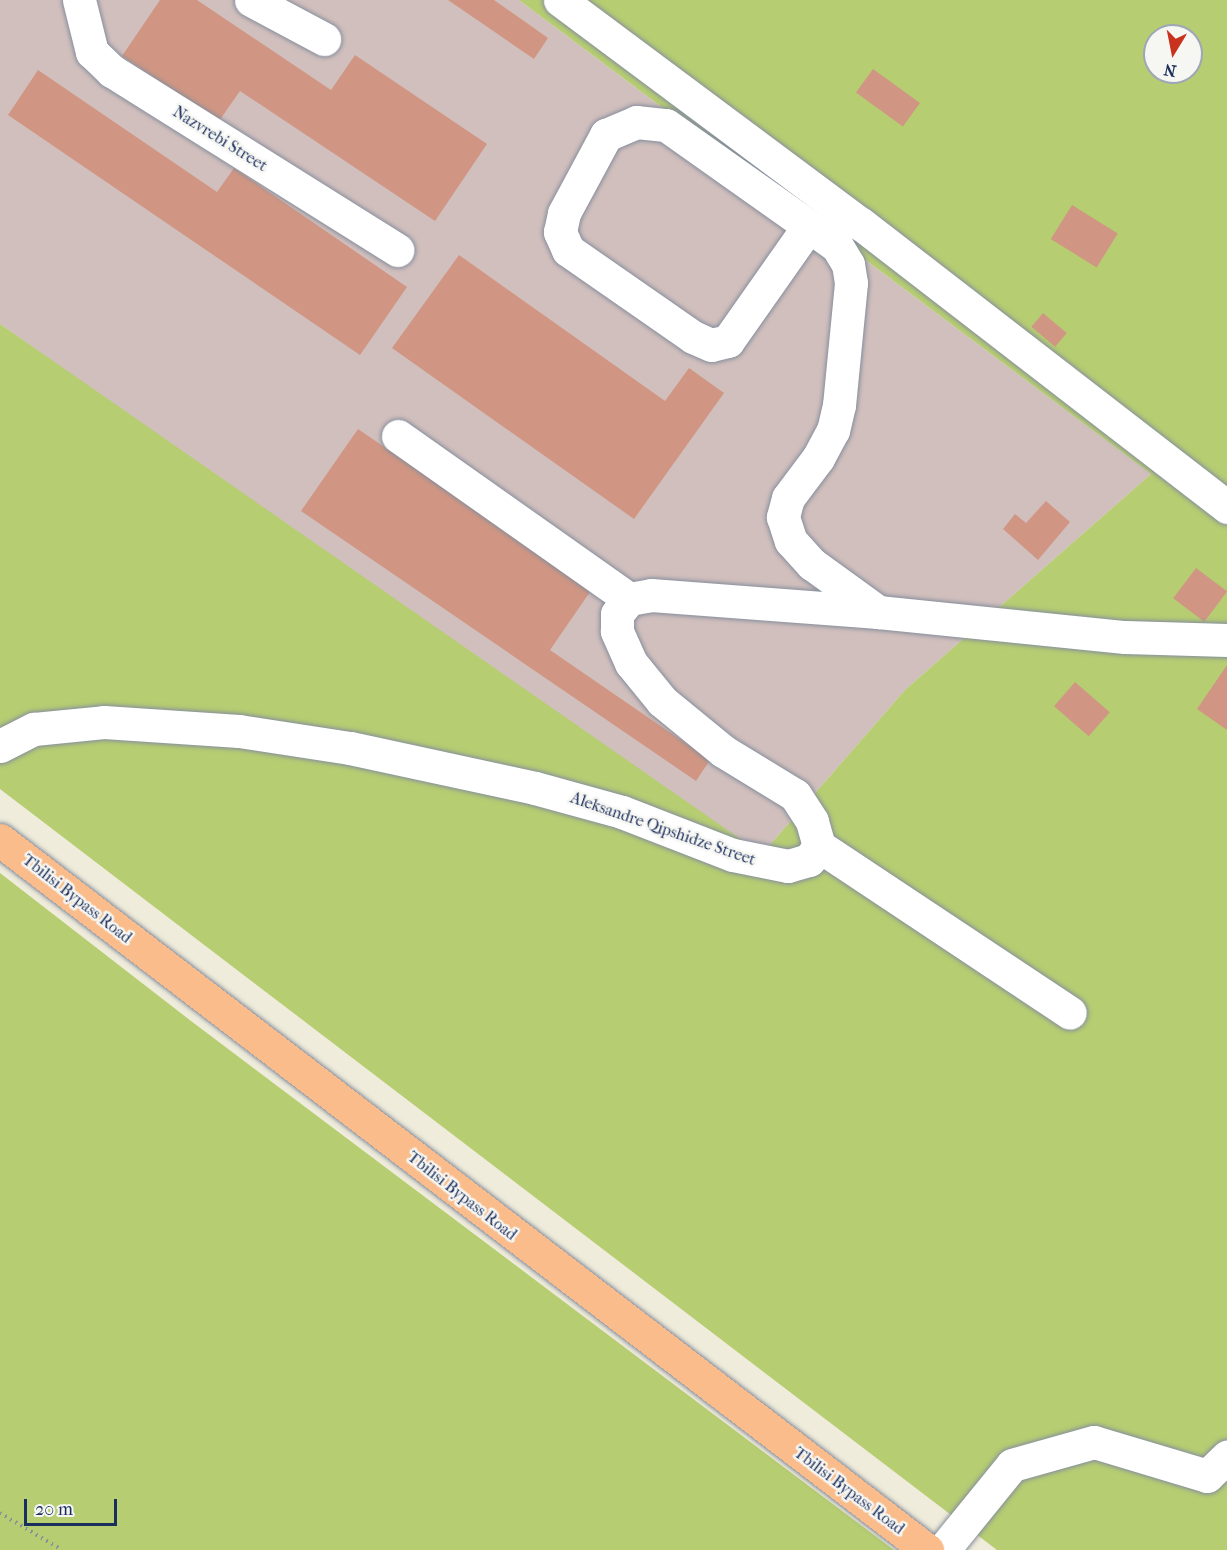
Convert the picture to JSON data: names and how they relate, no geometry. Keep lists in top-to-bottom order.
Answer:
{
  "streets": {
    "highway": ["Tbilisi Bypass Road"],
    "street": ["Nazvrebi Street", "Aleksandre Qipshidze Street"]
  },
  "scale_bar": "20 m",
  "north": "bottom"
}
